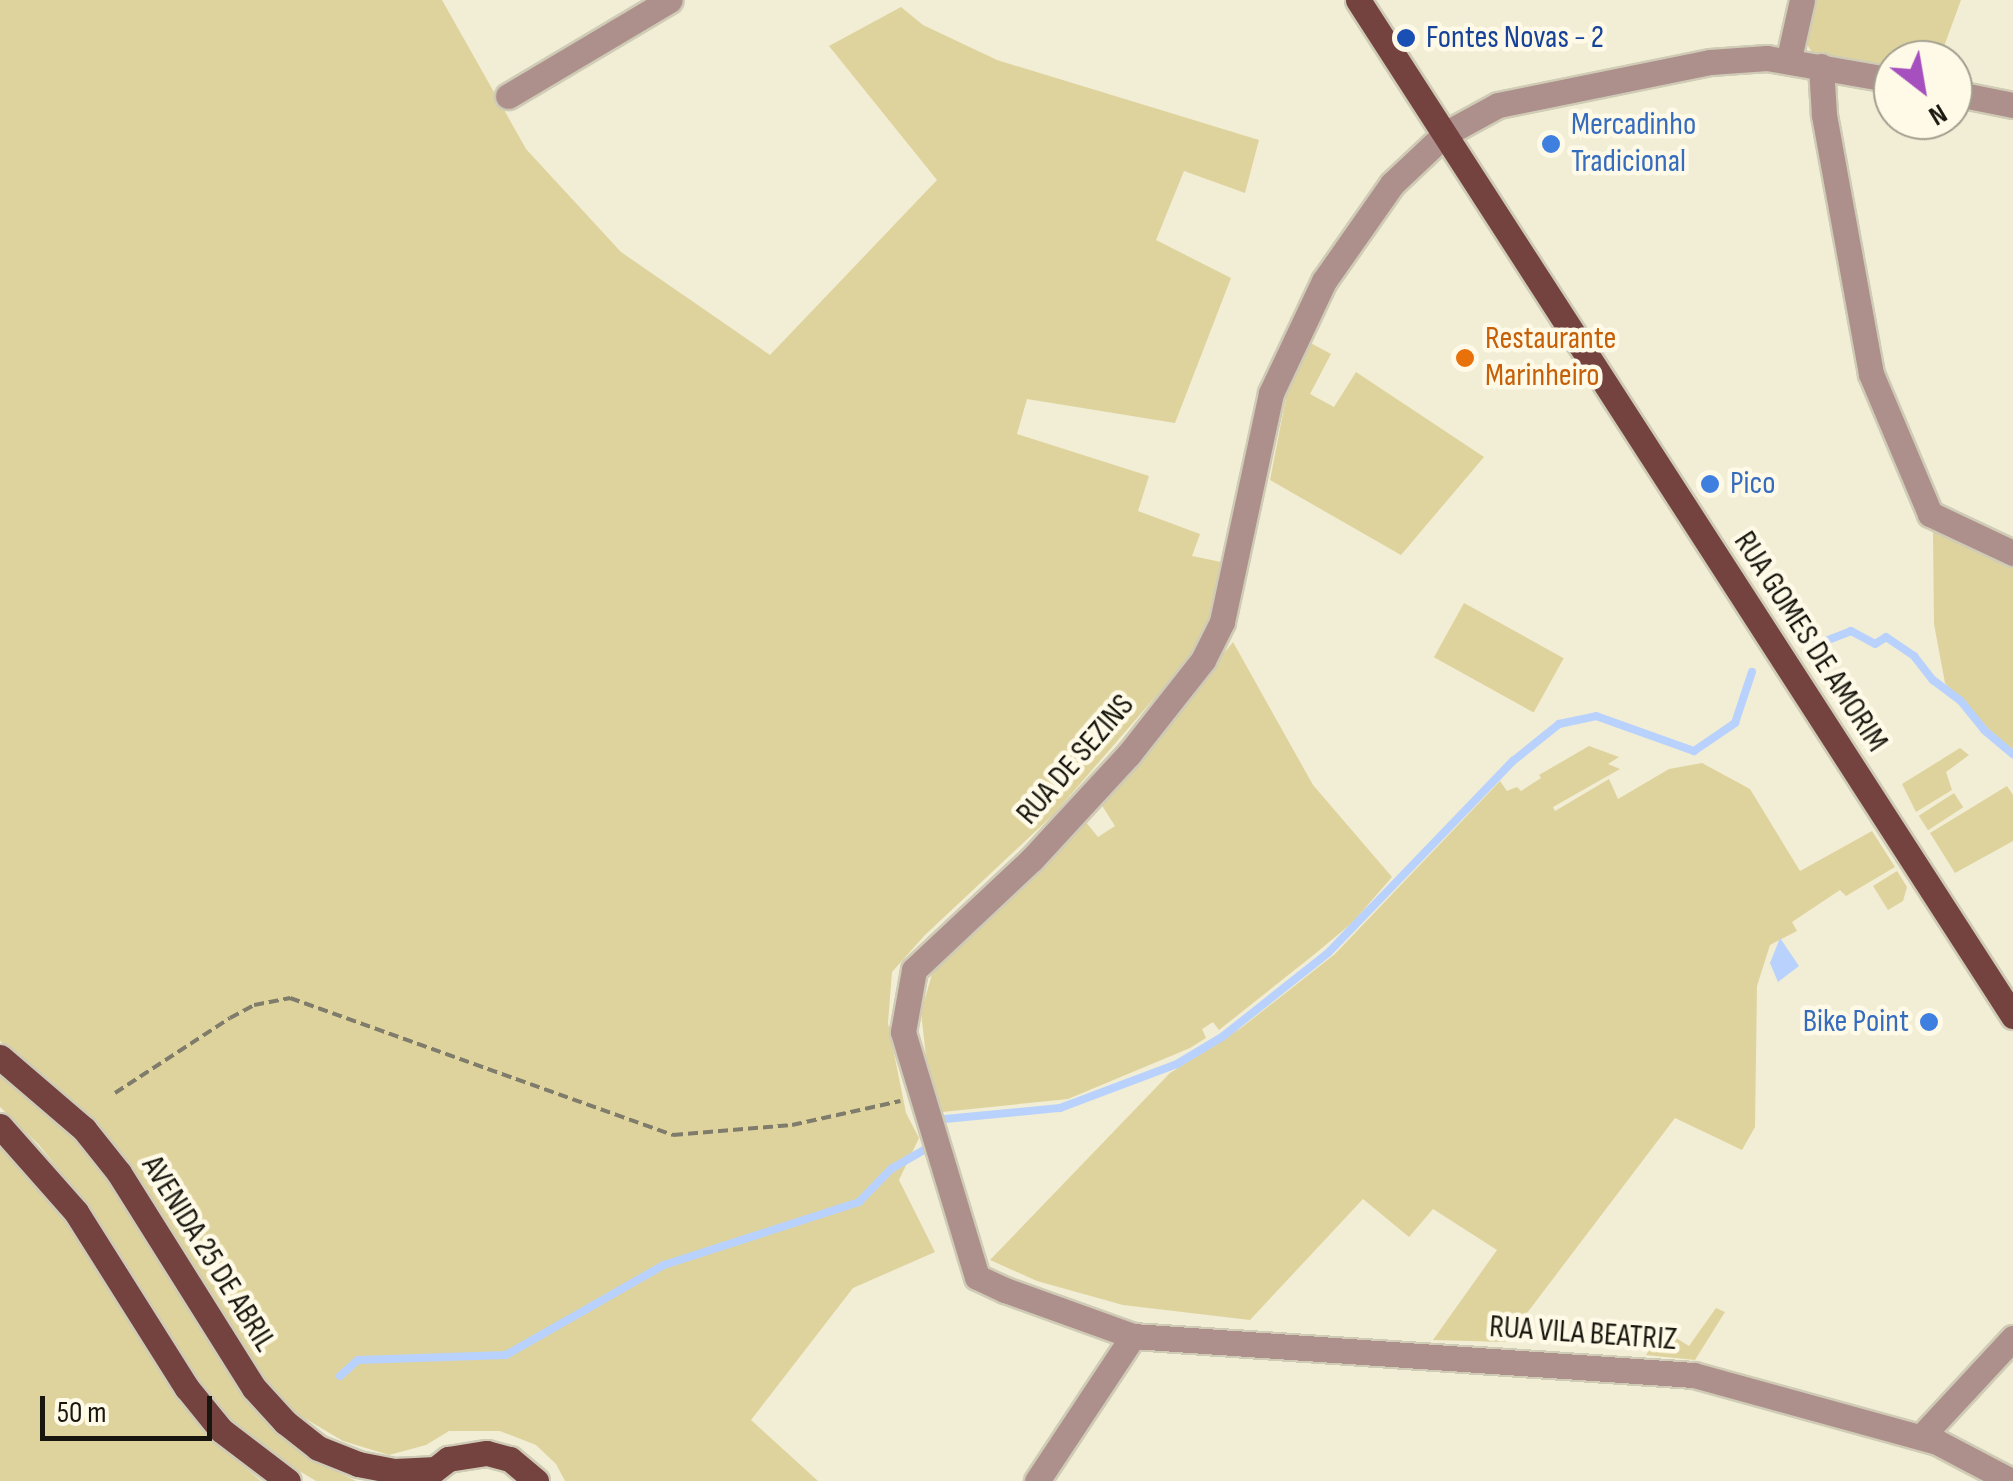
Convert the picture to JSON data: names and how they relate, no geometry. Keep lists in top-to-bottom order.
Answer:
{
  "streets": {
    "main road": ["RUA GOMES DE AMORIM", "AVENIDA 25 DE ABRIL"],
    "street": ["RUA DE SEZINS", "RUA VILA BEATRIZ"]
  },
  "crossings": [
    ["RUA GOMES DE AMORIM", "RUA DE SEZINS"],
    ["RUA DE SEZINS", "RUA VILA BEATRIZ"]
  ],
  "places": [
    "Fontes Novas - 2",
    "Mercadinho Tradicional",
    "Restaurante Marinheiro",
    "Pico",
    "Bike Point"
  ],
  "scale_bar": "50 m",
  "north": "bottom right"
}
